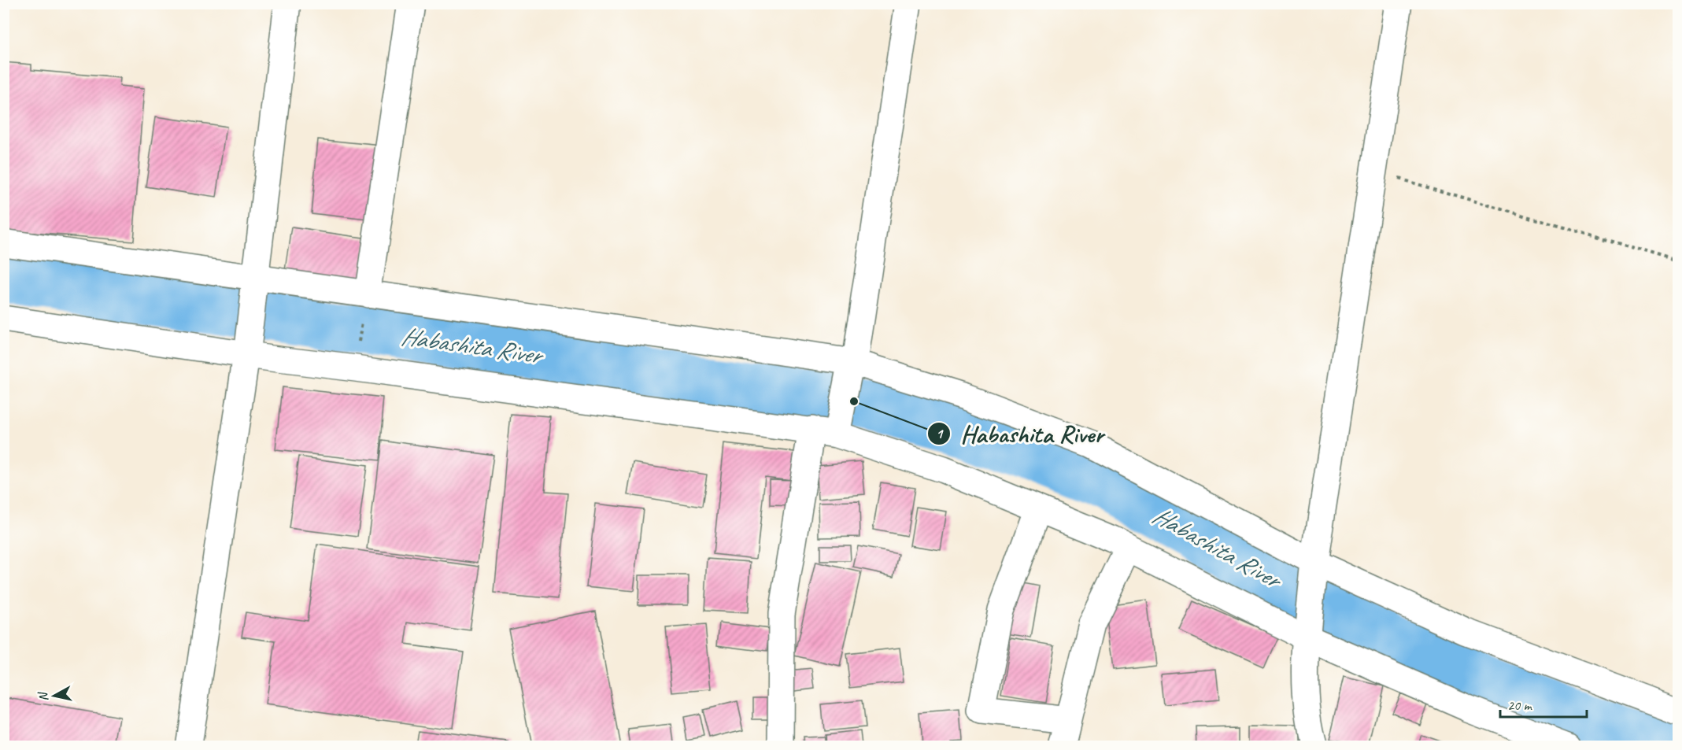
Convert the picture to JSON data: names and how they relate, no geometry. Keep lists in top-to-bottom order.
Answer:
{
  "water": ["Habashita River"],
  "places": ["Habashita River"],
  "scale_bar": "20 m",
  "north": "left"
}
